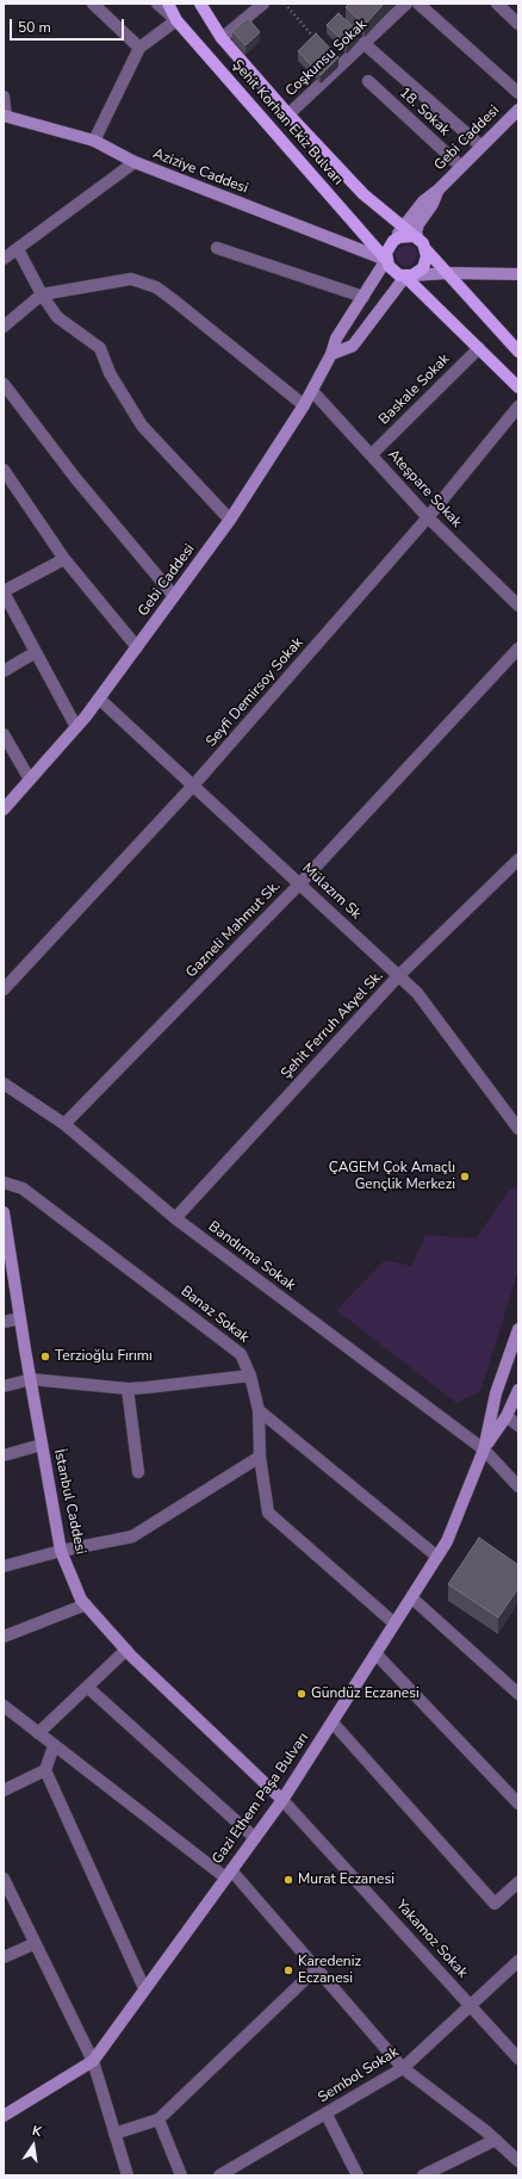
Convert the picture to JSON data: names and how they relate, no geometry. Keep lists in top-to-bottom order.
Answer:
{
  "streets": {
    "main road": [
      "Şehit Korhan Ekiz Bulvarı",
      "Gebi Caddesi",
      "Aziziye Caddesi",
      "İstanbul Caddesi",
      "Gazi Ethem Paşa Bulvarı"
    ],
    "street": [
      "Coşkunsu Sokak",
      "18. Sokak",
      "Baskale Sokak",
      "Ateşpare Sokak",
      "Seyfi Demirsoy Sokak",
      "Mülazım Sk",
      "Gazneli Mahmut Sk.",
      "Şehit Ferruh Akyel Sk.",
      "Bandırma Sokak",
      "Banaz Sokak",
      "Yakamoz Sokak",
      "Sembol Sokak"
    ]
  },
  "crossings": [
    ["Coşkunsu Sokak", "Şehit Korhan Ekiz Bulvarı"],
    ["18. Sokak", "Gebi Caddesi"],
    ["Şehit Korhan Ekiz Bulvarı", "Gebi Caddesi"],
    ["Şehit Korhan Ekiz Bulvarı", "Aziziye Caddesi"],
    ["Gebi Caddesi", "Aziziye Caddesi"],
    ["Gebi Caddesi", "Ateşpare Sokak"],
    ["Gebi Caddesi", "Mülazım Sk"],
    ["Baskale Sokak", "Ateşpare Sokak"],
    ["Ateşpare Sokak", "Seyfi Demirsoy Sokak"],
    ["Seyfi Demirsoy Sokak", "Mülazım Sk"],
    ["Mülazım Sk", "Gazneli Mahmut Sk."],
    ["Mülazım Sk", "Şehit Ferruh Akyel Sk."],
    ["Gazneli Mahmut Sk.", "Bandırma Sokak"],
    ["Şehit Ferruh Akyel Sk.", "Bandırma Sokak"],
    ["Bandırma Sokak", "Gazi Ethem Paşa Bulvarı"],
    ["Banaz Sokak", "Gazi Ethem Paşa Bulvarı"],
    ["İstanbul Caddesi", "Gazi Ethem Paşa Bulvarı"],
    ["İstanbul Caddesi", "Yakamoz Sokak"],
    ["Gazi Ethem Paşa Bulvarı", "Yakamoz Sokak"],
    ["Yakamoz Sokak", "Sembol Sokak"]
  ],
  "places": [
    "ÇAGEM Çok Amaçlı Gençlik Merkezi",
    "Terzioğlu Fırımı",
    "Gündüz Eczanesi",
    "Murat Eczanesi",
    "Karedeniz Eczanesi"
  ],
  "scale_bar": "50 m",
  "north": "top"
}
